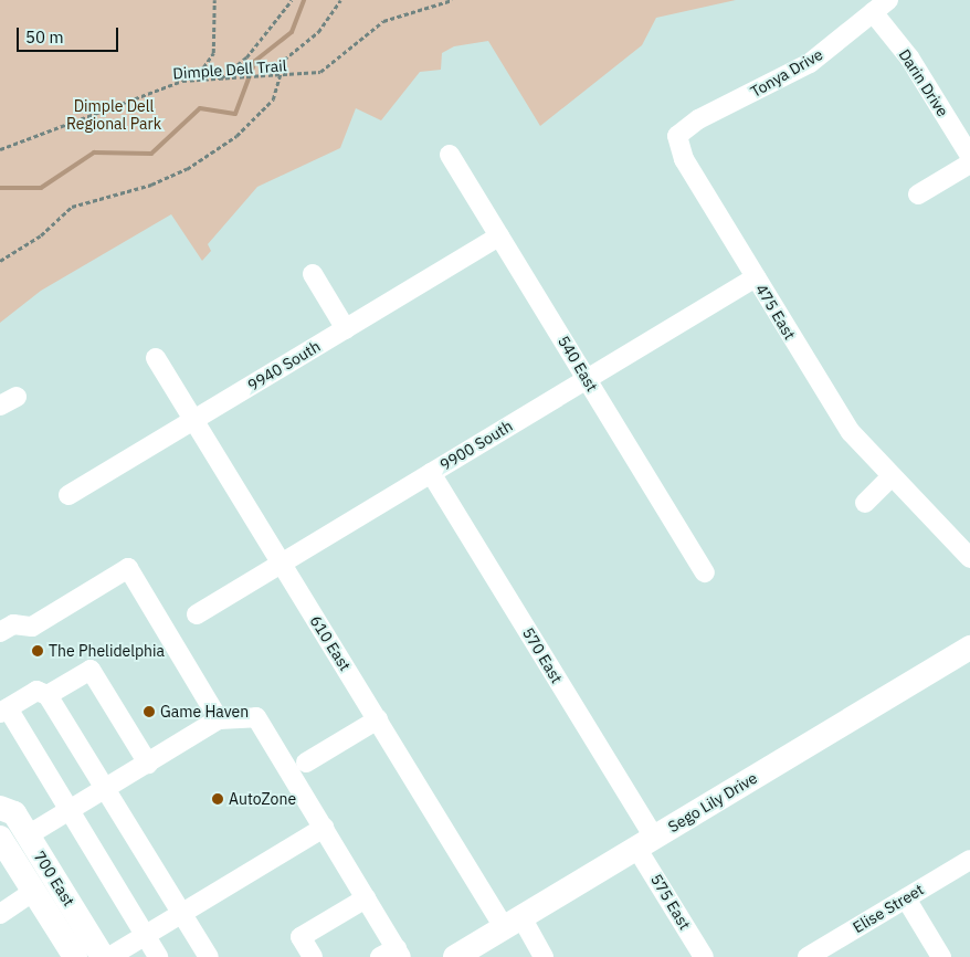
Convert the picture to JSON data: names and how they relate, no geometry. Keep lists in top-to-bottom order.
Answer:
{
  "streets": {
    "main road": ["Sego Lily Drive", "700 East"],
    "street": [
      "Tonya Drive",
      "Darin Drive",
      "475 East",
      "540 East",
      "9940 South",
      "9900 South",
      "610 East",
      "570 East",
      "575 East",
      "Elise Street"
    ],
    "path": ["Dimple Dell Trail"]
  },
  "crossings": [
    ["Tonya Drive", "Darin Drive"],
    ["Tonya Drive", "475 East"],
    ["475 East", "9900 South"],
    ["540 East", "9940 South"],
    ["540 East", "9900 South"],
    ["9940 South", "610 East"],
    ["9900 South", "610 East"],
    ["9900 South", "570 East"],
    ["610 East", "Sego Lily Drive"],
    ["570 East", "Sego Lily Drive"],
    ["570 East", "575 East"],
    ["Sego Lily Drive", "575 East"]
  ],
  "parks": ["Dimple Dell Regional Park"],
  "places": ["The Phelidelphia", "Game Haven", "AutoZone"],
  "scale_bar": "50 m"
}
